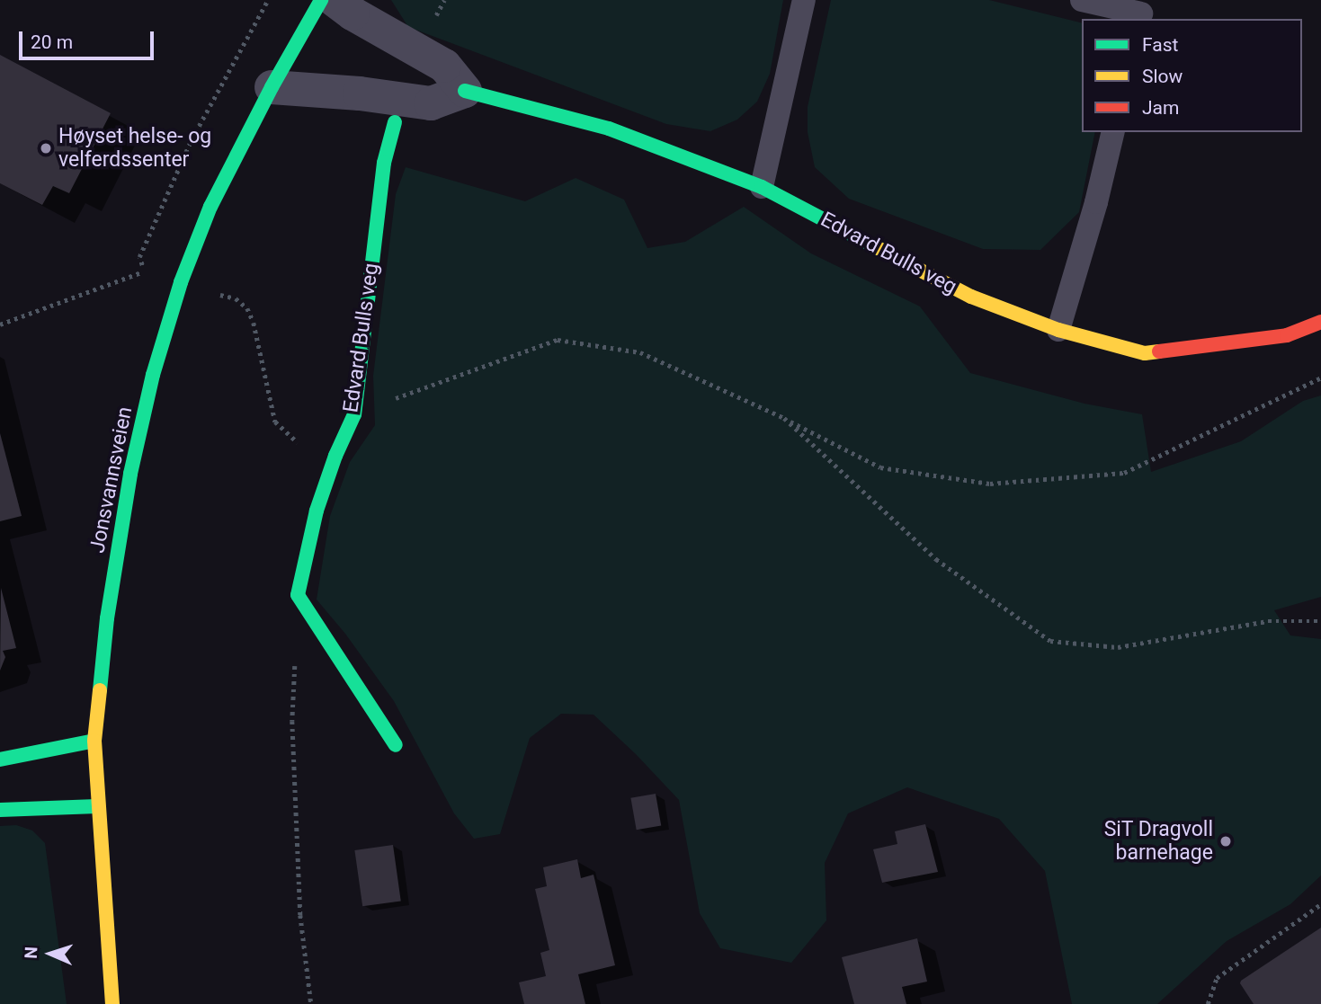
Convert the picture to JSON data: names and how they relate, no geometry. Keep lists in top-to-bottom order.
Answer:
{
  "streets": {
    "street": ["Edvard Bulls veg", "Jonsvannsveien"]
  },
  "places": ["Høyset helse- og velferdssenter", "SiT Dragvoll barnehage"],
  "legend": ["Fast", "Slow", "Jam"],
  "scale_bar": "20 m",
  "north": "left"
}
